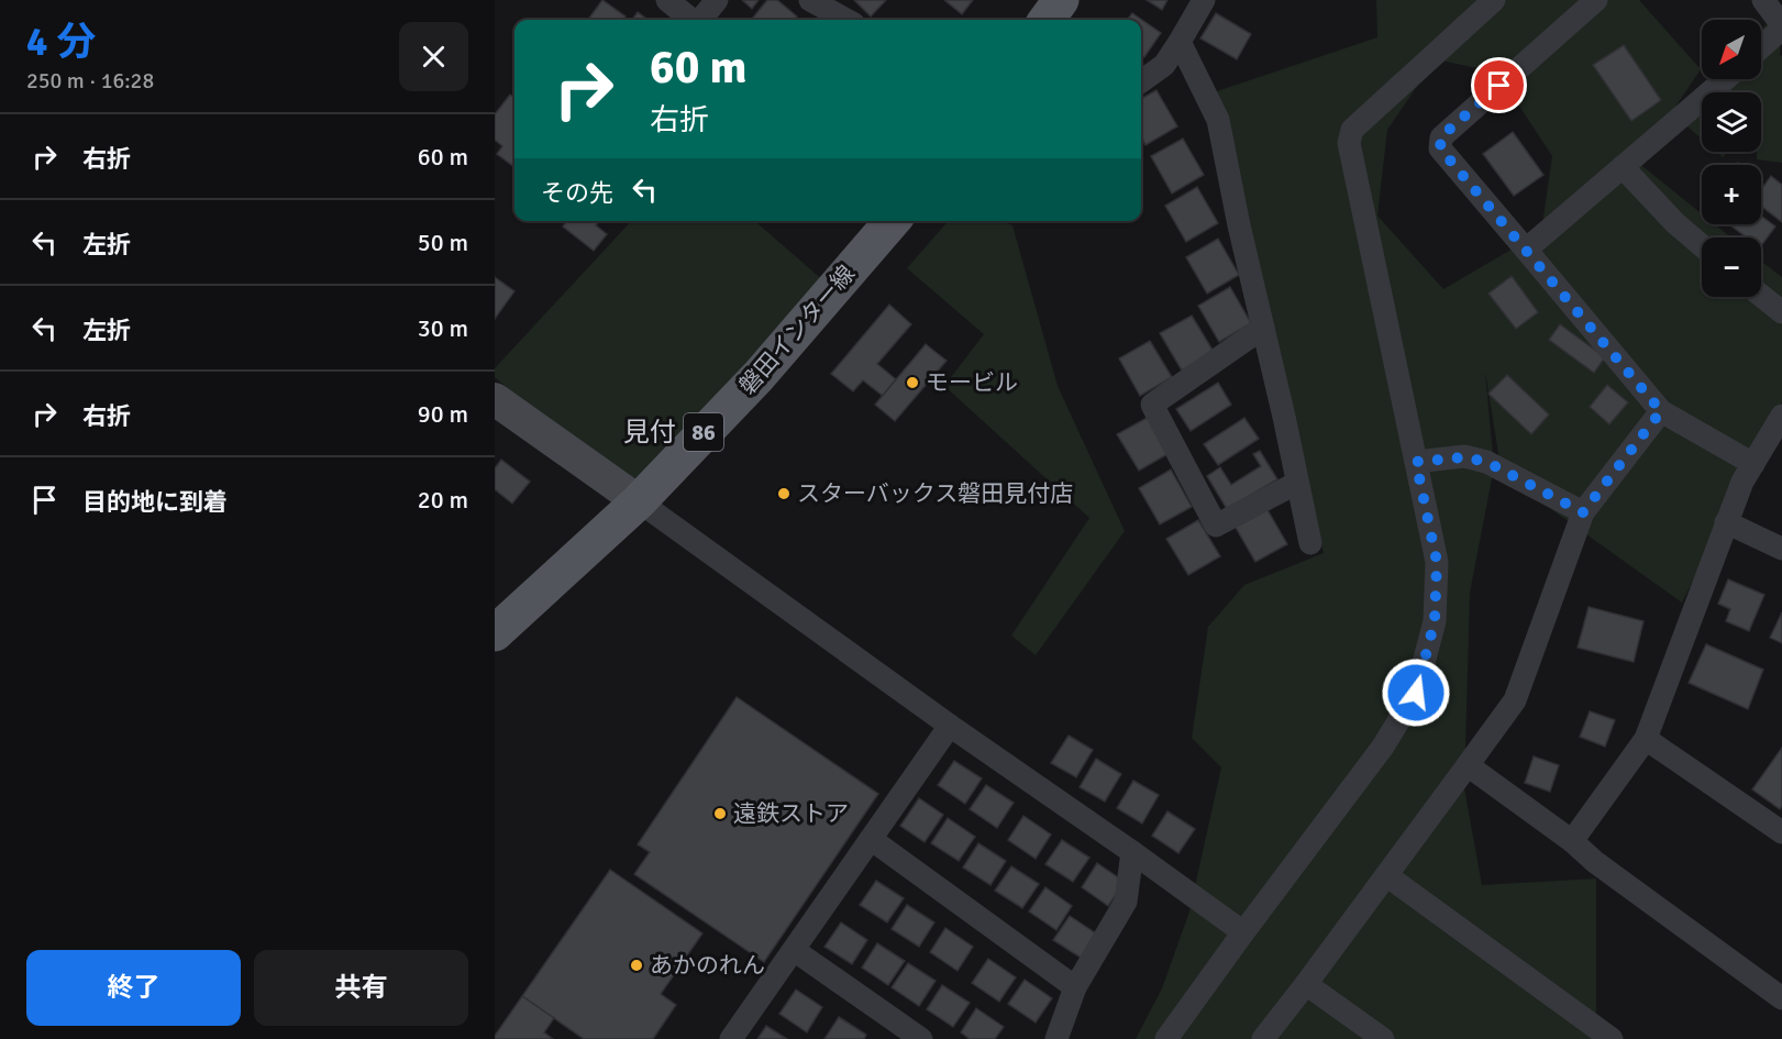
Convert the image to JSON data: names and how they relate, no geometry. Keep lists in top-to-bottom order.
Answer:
{
  "streets": {
    "main road": ["磐田インター線", "86"]
  },
  "districts": ["見付"],
  "places": [
    "モービル",
    "スターバックス磐田見付店",
    "遠鉄ストア",
    "あかのれん"
  ],
  "north": "bottom left",
  "page": {
    "heading": ["4 分", "250 m · 16:28"],
    "map_buttons": ["+", "−"],
    "turn": ["60 m", "右折"],
    "list": [
      {
        "name": "右折",
        "value": "60 m"
      },
      {
        "name": "左折",
        "value": "50 m"
      },
      {
        "name": "左折",
        "value": "30 m"
      },
      {
        "name": "右折",
        "value": "90 m"
      },
      {
        "name": "目的地に到着",
        "value": "20 m"
      }
    ],
    "then": "その先",
    "buttons": ["終了", "共有"]
  }
}
